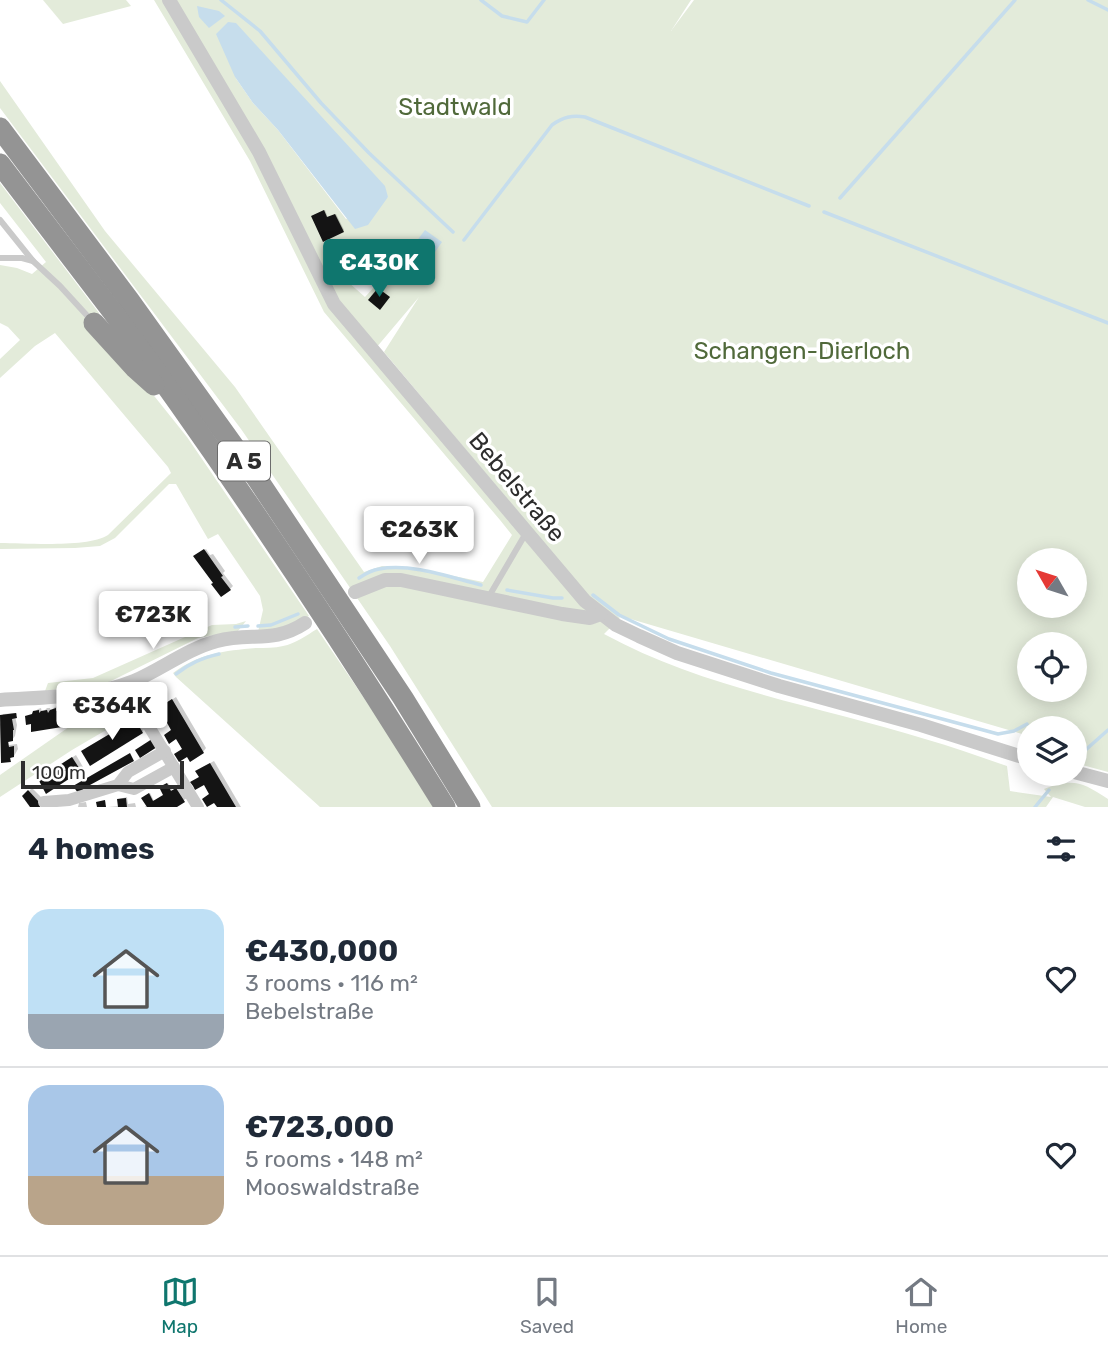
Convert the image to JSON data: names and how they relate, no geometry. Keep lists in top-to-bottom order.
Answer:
{
  "streets": {
    "highway": ["A 5"],
    "street": ["Bebelstraße"]
  },
  "parks": ["Stadtwald", "Schangen-Dierloch"],
  "scale_bar": "100 m",
  "north": "top left",
  "page": {
    "price": [
      "€430K",
      "€263K",
      "€723K",
      "€364K"
    ],
    "scale": "100 m",
    "heading": "4 homes",
    "list": [
      {
        "name": "€430,000",
        "note": "3 rooms · 116 m² · Bebelstraße"
      },
      {
        "name": "€723,000",
        "note": "5 rooms · 148 m² · Mooswaldstraße"
      }
    ],
    "tabs": ["Map", "Saved", "Home"]
  }
}
